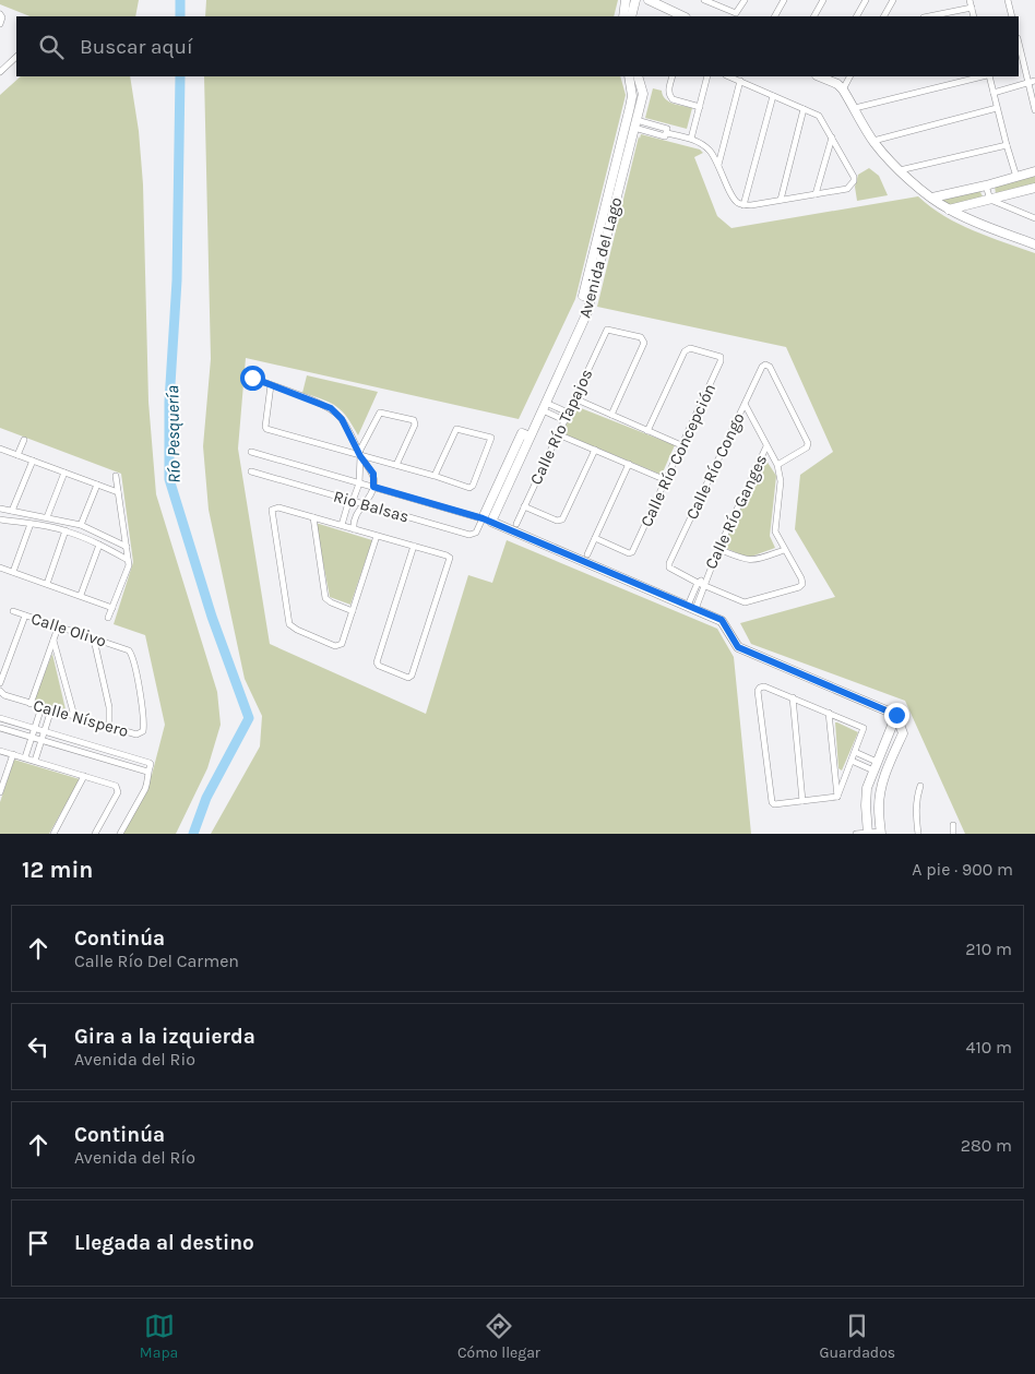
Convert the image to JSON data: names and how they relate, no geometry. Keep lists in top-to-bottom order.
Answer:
{
  "streets": {
    "street": [
      "Avenida del Lago",
      "Calle Río Tapajos",
      "Calle Río Concepción",
      "Calle Río Congo",
      "Rio Balsas",
      "Calle Río Ganges",
      "Calle Olivo",
      "Calle Níspero"
    ]
  },
  "crossings": [
    ["Avenida del Lago", "Rio Balsas"],
    ["Calle Río Congo", "Calle Río Ganges"],
    ["Calle Olivo", "Calle Níspero"]
  ],
  "water": ["Río Pesquería"],
  "page": {
    "search": "Buscar aquí",
    "heading": ["12 min", "A pie · 900 m"],
    "list": [
      ["Continúa", "Calle Río Del Carmen", "210 m"],
      ["Gira a la izquierda", "Avenida del Rio", "410 m"],
      ["Continúa", "Avenida del Río", "280 m"],
      "Llegada al destino"
    ],
    "nav": ["Mapa", "Cómo llegar", "Guardados"]
  }
}
